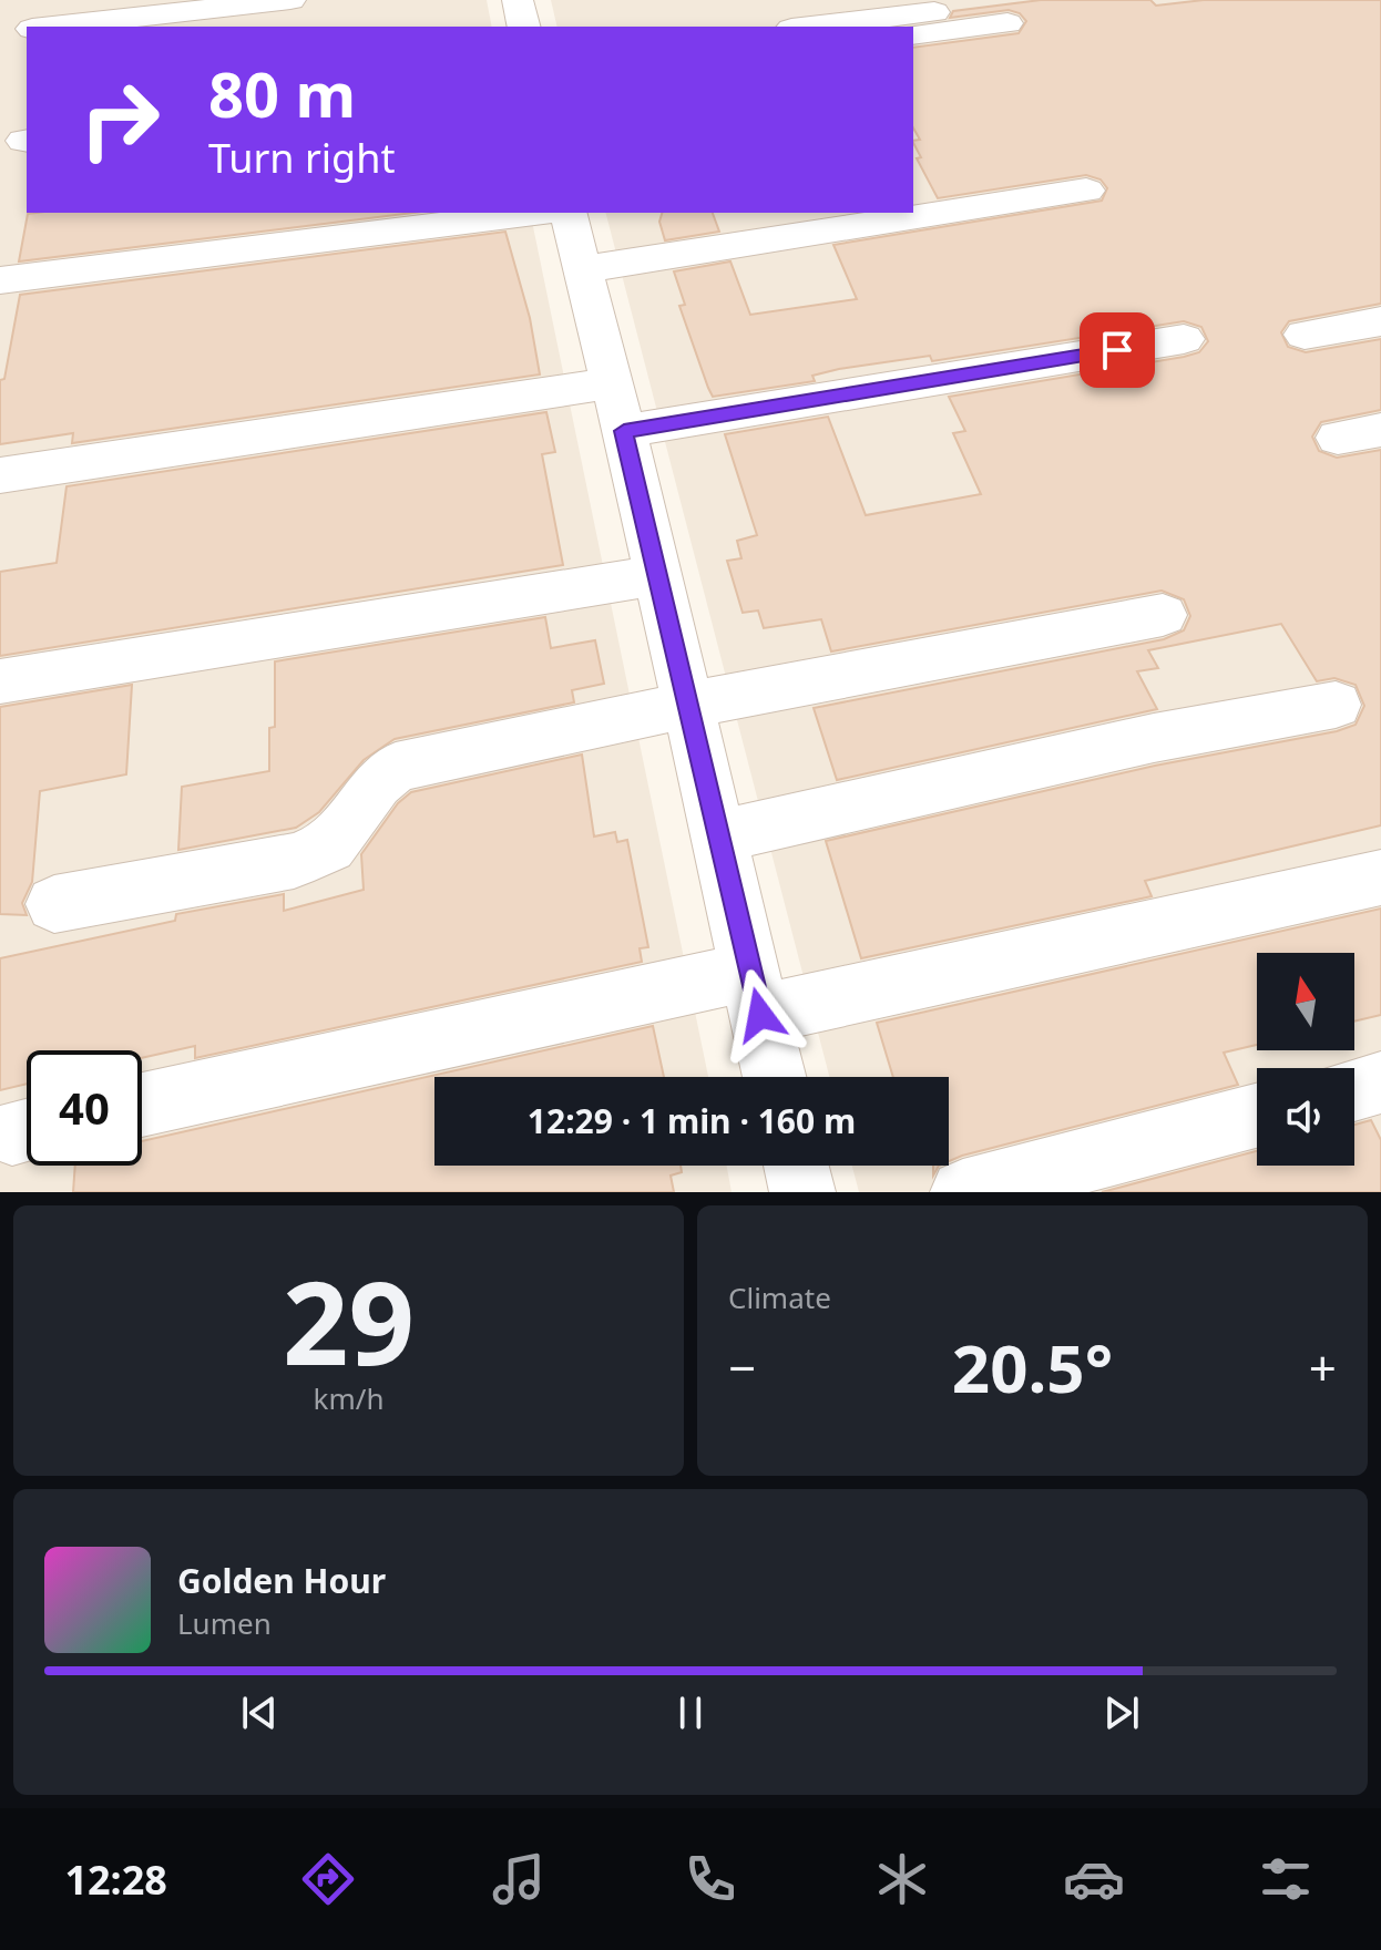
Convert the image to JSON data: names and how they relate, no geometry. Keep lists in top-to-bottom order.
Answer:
{
  "north": "top",
  "page": {
    "turn": ["80 m", "Turn right"],
    "limit": "40",
    "trip": "12:29 · 1 min · 160 m",
    "tile": [
      ["29", "km/h"],
      "Climate"
    ],
    "heat": ["−", "20.5°", "+"],
    "song": ["Golden Hour", "Lumen"],
    "tabs": "12:28"
  }
}
